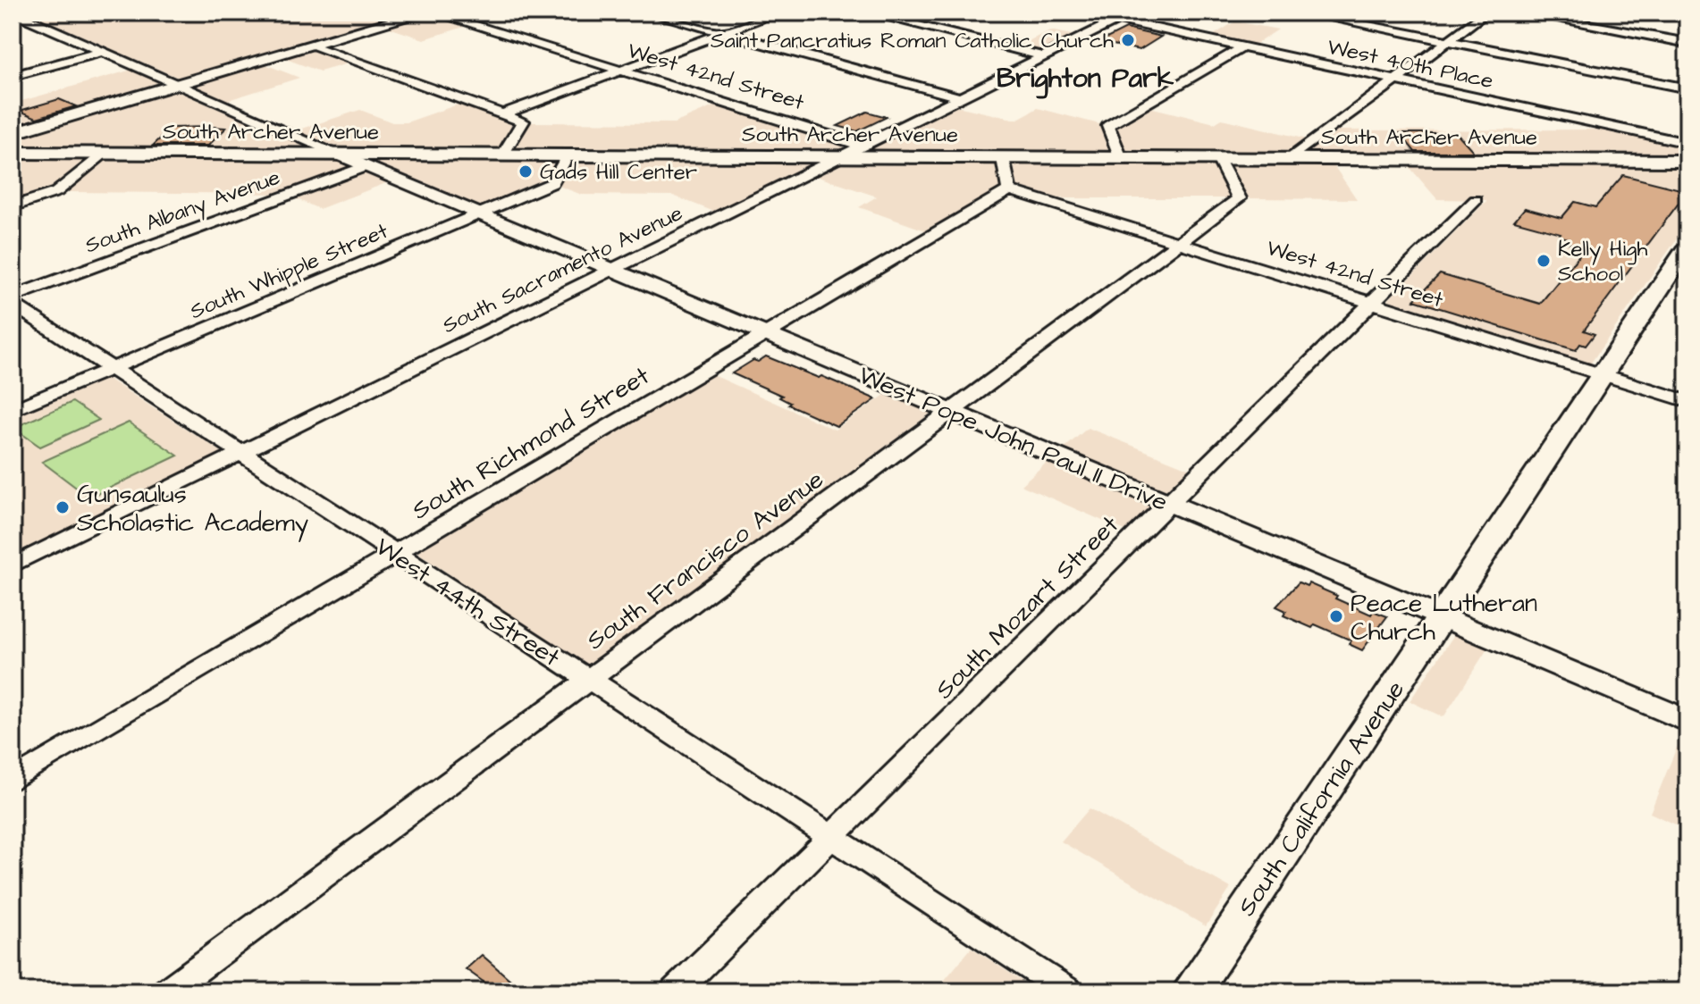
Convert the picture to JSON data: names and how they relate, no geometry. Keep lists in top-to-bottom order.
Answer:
{
  "streets": {
    "main road": ["South Archer Avenue", "South California Avenue"],
    "street": [
      "West 40th Place",
      "West 42nd Street",
      "South Albany Avenue",
      "South Sacramento Avenue",
      "South Whipple Street",
      "West Pope John Paul II Drive",
      "South Richmond Street",
      "South Francisco Avenue",
      "West 44th Street",
      "South Mozart Street"
    ]
  },
  "crossings": [
    ["West 40th Place", "South Sacramento Avenue"],
    ["West 42nd Street", "South Sacramento Avenue"],
    ["West 42nd Street", "South Richmond Street"],
    ["West 42nd Street", "South Francisco Avenue"],
    ["West 42nd Street", "South Mozart Street"],
    ["West 42nd Street", "South California Avenue"],
    ["South Archer Avenue", "South Sacramento Avenue"],
    ["South Archer Avenue", "South Whipple Street"],
    ["South Archer Avenue", "West Pope John Paul II Drive"],
    ["South Archer Avenue", "South Francisco Avenue"],
    ["South Albany Avenue", "West Pope John Paul II Drive"],
    ["South Sacramento Avenue", "West Pope John Paul II Drive"],
    ["South Sacramento Avenue", "West 44th Street"],
    ["South Whipple Street", "West Pope John Paul II Drive"],
    ["South Whipple Street", "West 44th Street"],
    ["West Pope John Paul II Drive", "South Richmond Street"],
    ["West Pope John Paul II Drive", "South Francisco Avenue"],
    ["West Pope John Paul II Drive", "South Mozart Street"],
    ["West Pope John Paul II Drive", "South California Avenue"],
    ["South Richmond Street", "West 44th Street"],
    ["South Francisco Avenue", "West 44th Street"],
    ["West 44th Street", "South Mozart Street"]
  ],
  "districts": ["Brighton Park"],
  "places": [
    "Saint Pancratius Roman Catholic Church",
    "Gads Hill Center",
    "Kelly High School",
    "Gunsaulus Scholastic Academy",
    "Peace Lutheran Church"
  ]
}
